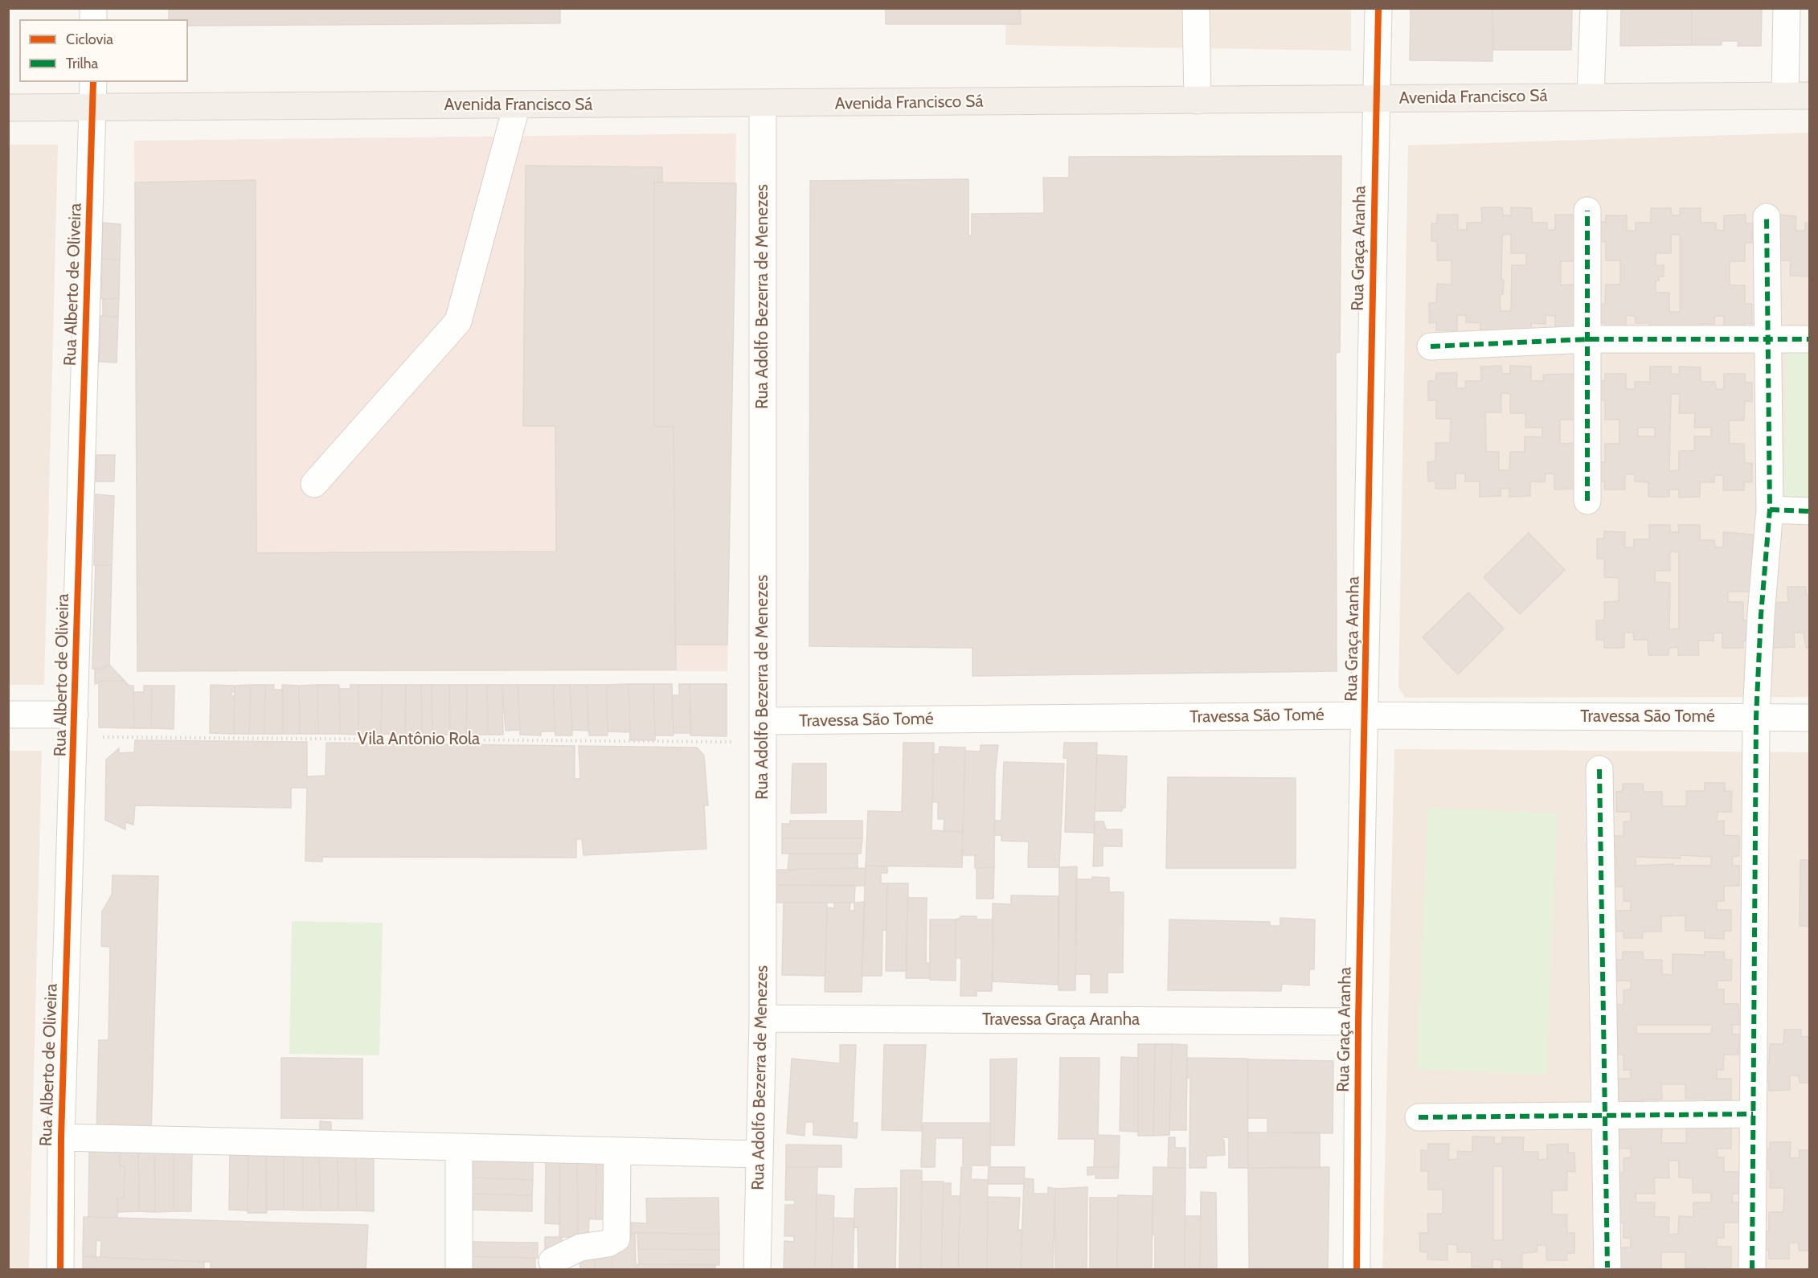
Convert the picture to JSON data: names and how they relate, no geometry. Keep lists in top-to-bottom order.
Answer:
{
  "streets": {
    "main road": ["Avenida Francisco Sá"],
    "street": [
      "Rua Graça Aranha",
      "Rua Alberto de Oliveira",
      "Rua Adolfo Bezerra de Menezes",
      "Travessa São Tomé",
      "Travessa Graça Aranha"
    ],
    "path": ["Vila Antônio Rola"]
  },
  "crossings": [
    ["Avenida Francisco Sá", "Rua Graça Aranha"],
    ["Avenida Francisco Sá", "Rua Alberto de Oliveira"],
    ["Avenida Francisco Sá", "Rua Adolfo Bezerra de Menezes"],
    ["Rua Graça Aranha", "Travessa São Tomé"],
    ["Rua Graça Aranha", "Travessa Graça Aranha"],
    ["Rua Alberto de Oliveira", "Vila Antônio Rola"],
    ["Rua Adolfo Bezerra de Menezes", "Travessa São Tomé"],
    ["Rua Adolfo Bezerra de Menezes", "Vila Antônio Rola"],
    ["Rua Adolfo Bezerra de Menezes", "Travessa Graça Aranha"],
    ["Travessa São Tomé", "Vila Antônio Rola"]
  ],
  "legend": ["Ciclovia", "Trilha"]
}
